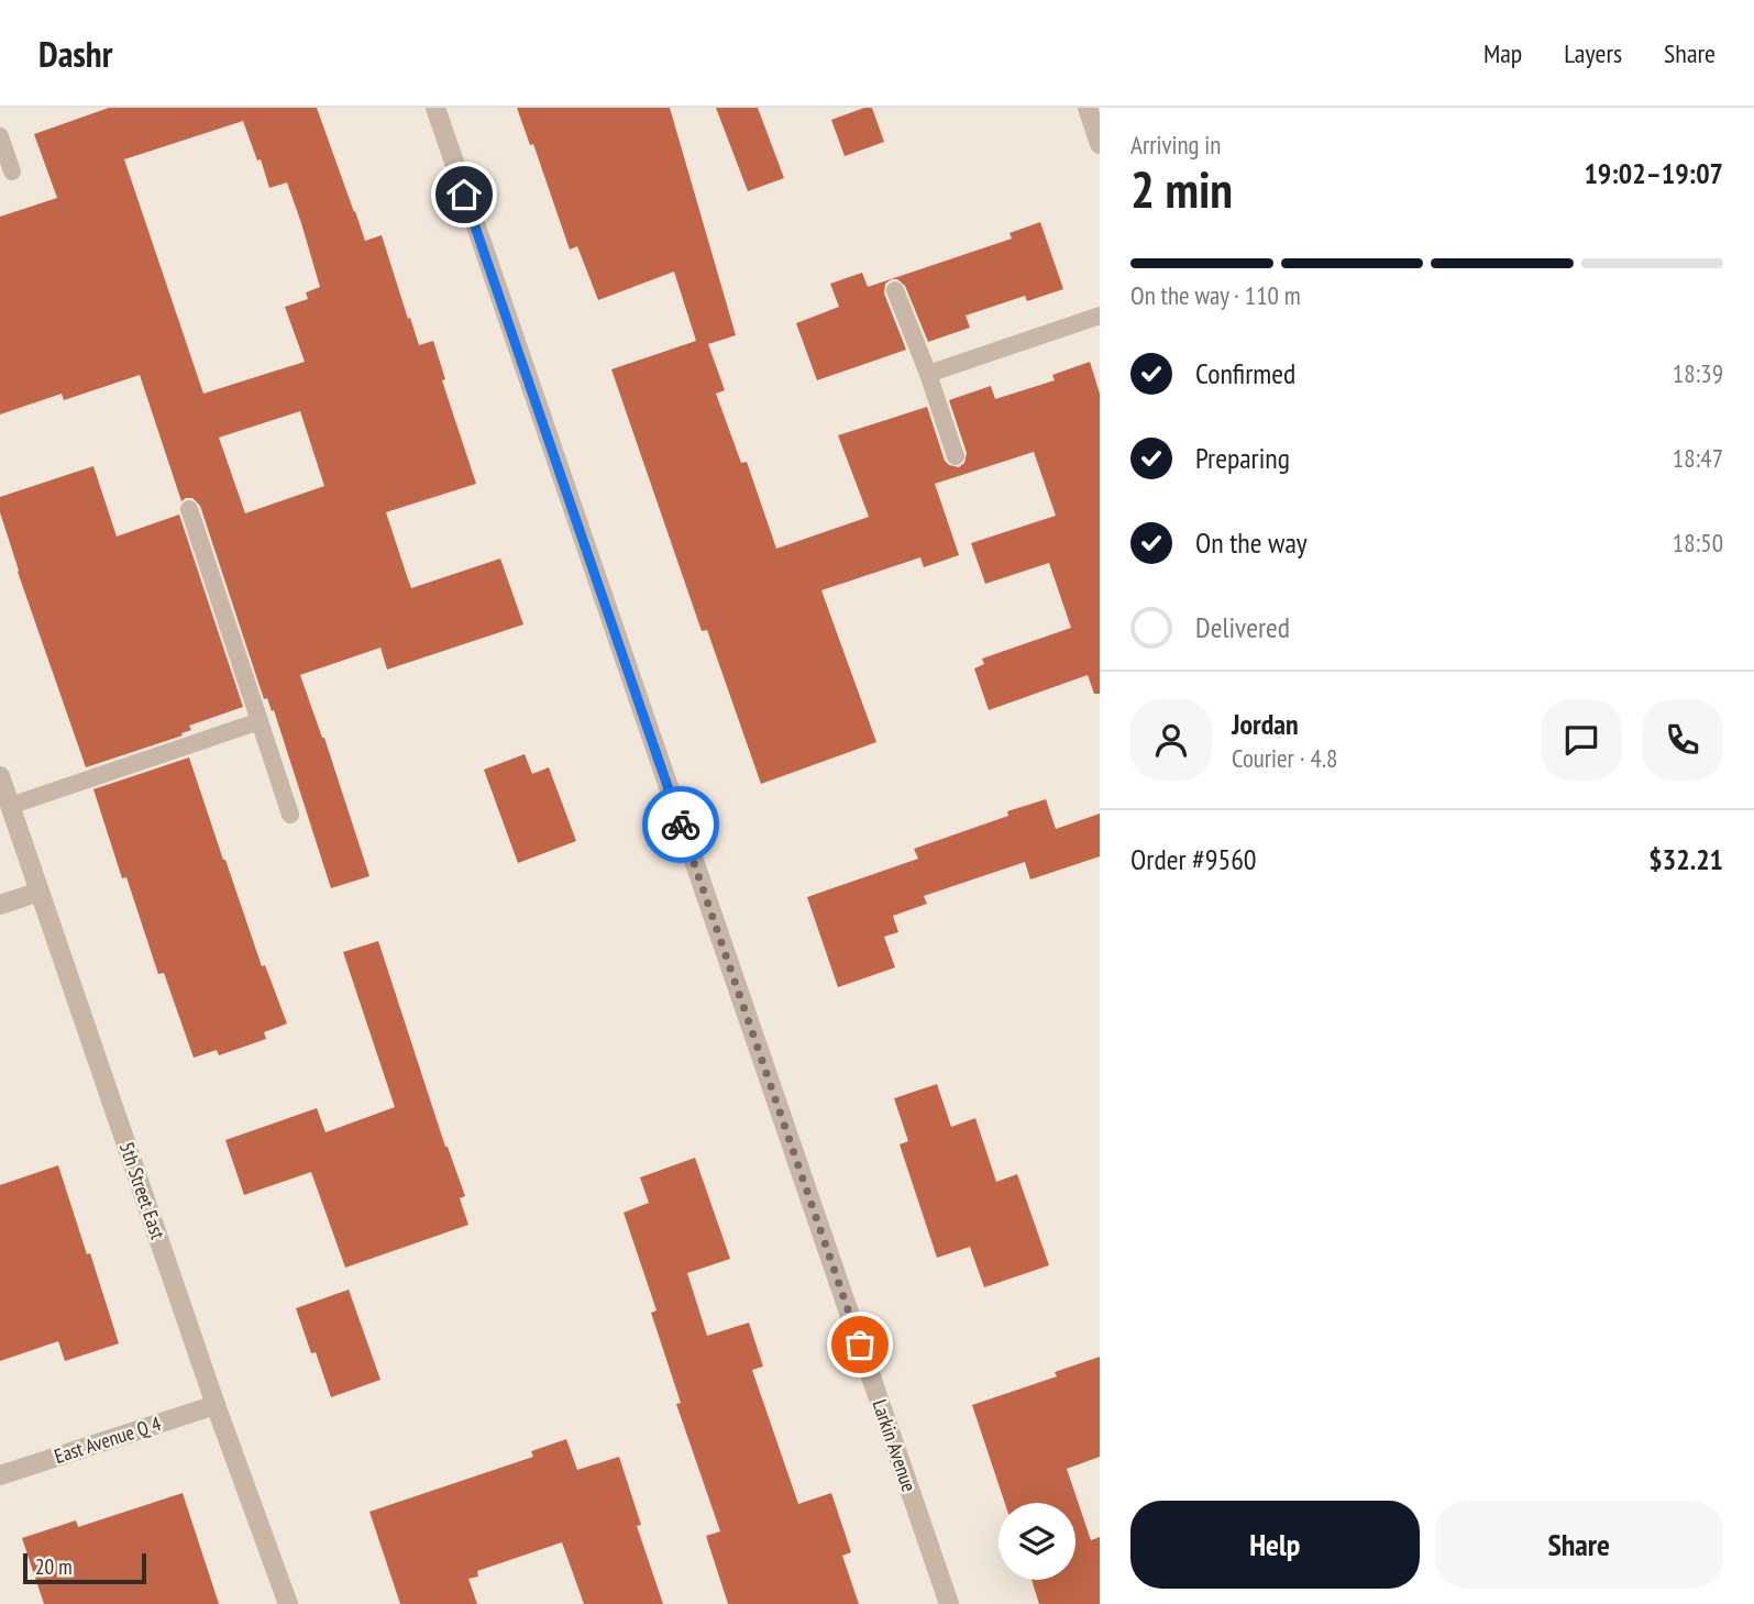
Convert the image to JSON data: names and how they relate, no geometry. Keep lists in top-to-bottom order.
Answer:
{
  "streets": {
    "street": ["5th Street East", "East Avenue Q 4", "Larkin Avenue"]
  },
  "crossings": [
    ["5th Street East", "East Avenue Q 4"]
  ],
  "scale_bar": "20 m",
  "page": {
    "header": "Dashr",
    "nav": ["Map", "Layers", "Share"],
    "heading": ["2 min", "Arriving in", "19:02–19:07"],
    "panel": [
      "Jordan",
      "Courier · 4.8",
      "Order #9560",
      "$32.21"
    ],
    "bar": "On the way · 110 m",
    "list": [
      ["Confirmed", "18:39"],
      ["Preparing", "18:47"],
      ["On the way", "18:50"],
      "Delivered"
    ],
    "buttons": ["Help", "Share"],
    "scale": "20 m"
  }
}
